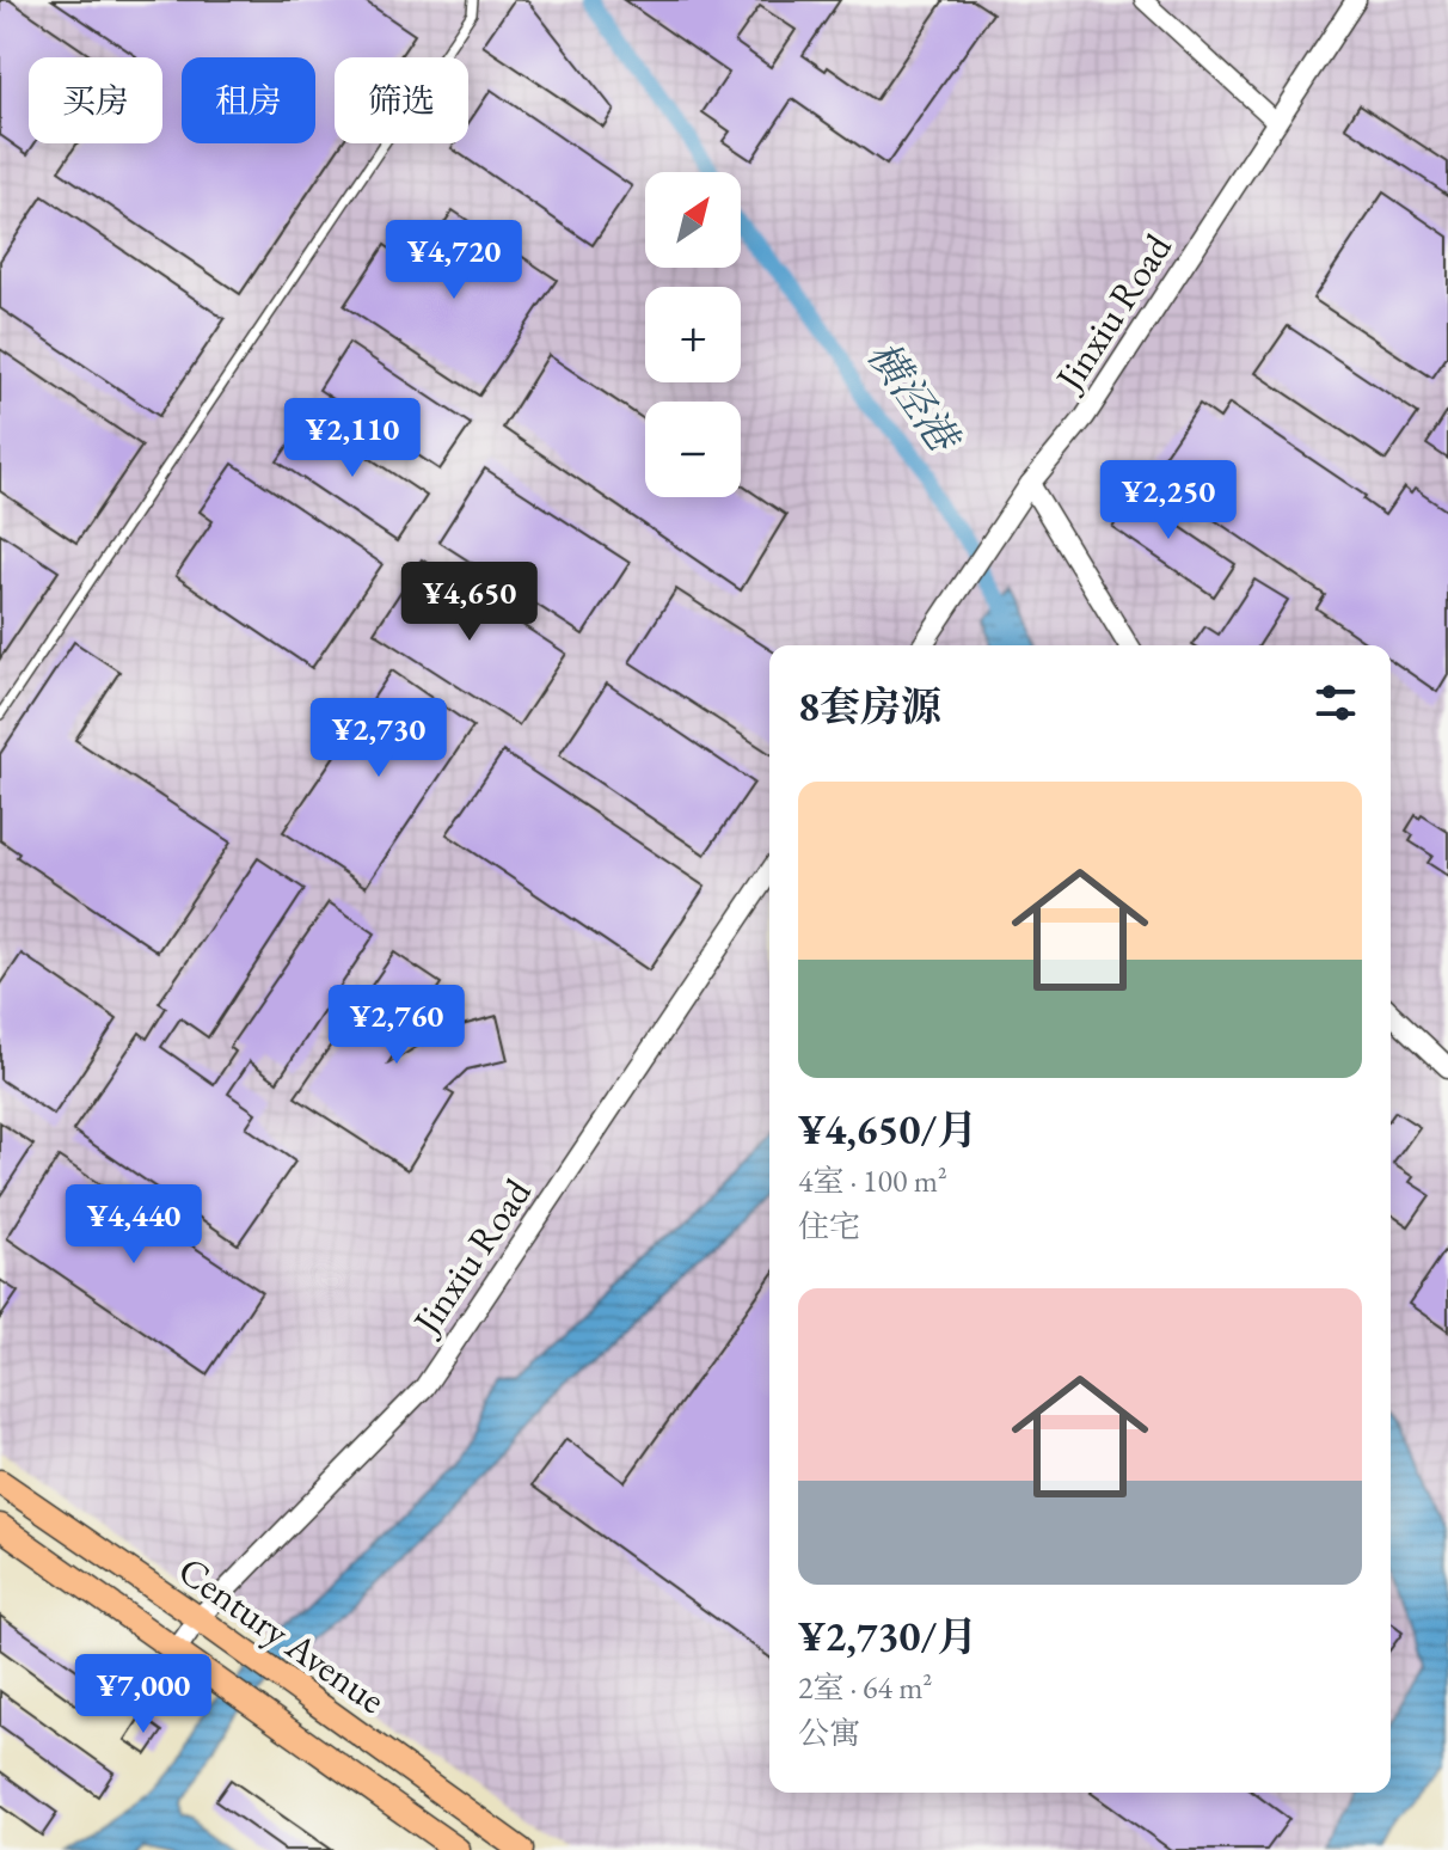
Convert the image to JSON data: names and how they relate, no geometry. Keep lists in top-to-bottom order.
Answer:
{
  "streets": {
    "main road": ["Century Avenue"],
    "street": ["Jinxiu Road"]
  },
  "crossings": [
    ["Jinxiu Road", "Century Avenue"]
  ],
  "water": ["横泾港"],
  "north": "top right",
  "page": {
    "chip": ["买房", "租房", "筛选"],
    "map_buttons": ["+", "−"],
    "price": [
      "¥4,720",
      "¥2,110",
      "¥2,250",
      "¥4,650",
      "¥2,730",
      "¥2,760",
      "¥4,440",
      "¥7,000"
    ],
    "heading": "8套房源",
    "list": [
      {
        "name": "¥4,650/月",
        "note": "4室 · 100 m² · 住宅"
      },
      {
        "name": "¥2,730/月",
        "note": "2室 · 64 m² · 公寓"
      }
    ]
  }
}
